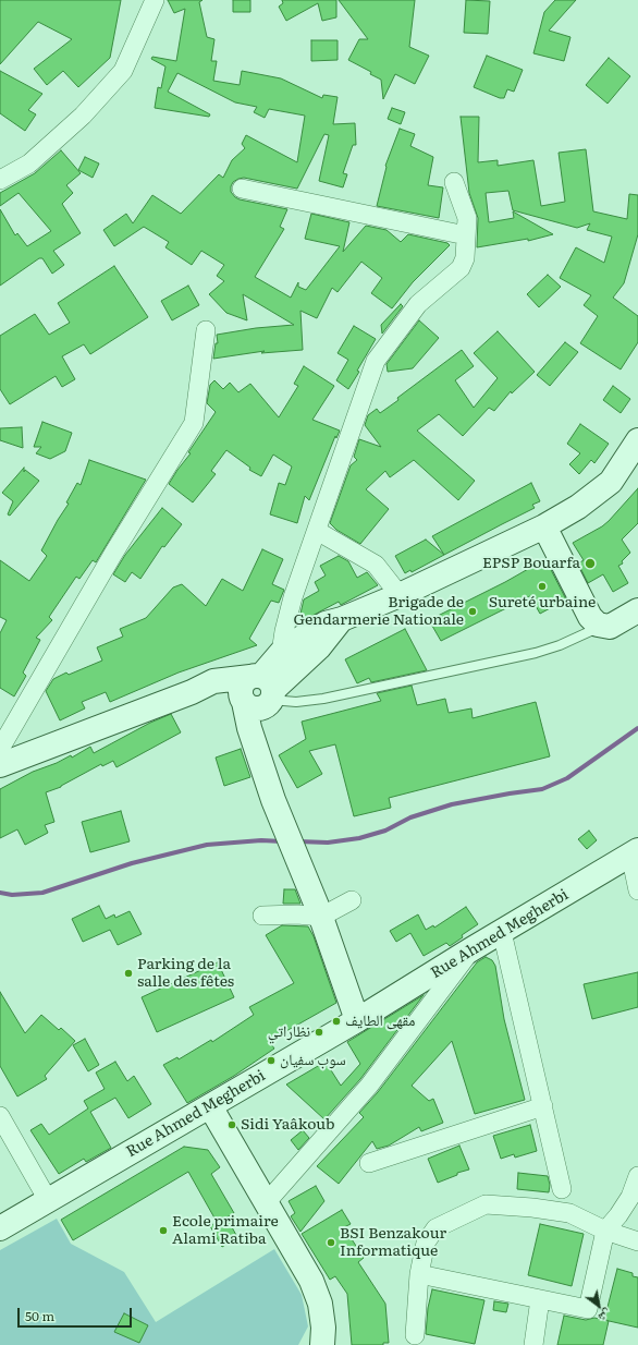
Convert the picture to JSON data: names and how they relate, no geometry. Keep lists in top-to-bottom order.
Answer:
{
  "streets": {
    "street": ["Rue Ahmed Megherbi"]
  },
  "places": [
    "EPSP Bouarfa",
    "Sureté urbaine",
    "Brigade de Gendarmerie Nationale",
    "Parking de la salle des fêtes",
    "مقهى الطايف",
    "نظاراتي",
    "سوب سفيان",
    "Sidi Yaâkoub",
    "Ecole primaire Alami Ratiba",
    "BSI Benzakour Informatique"
  ],
  "scale_bar": "50 m",
  "north": "bottom right"
}
